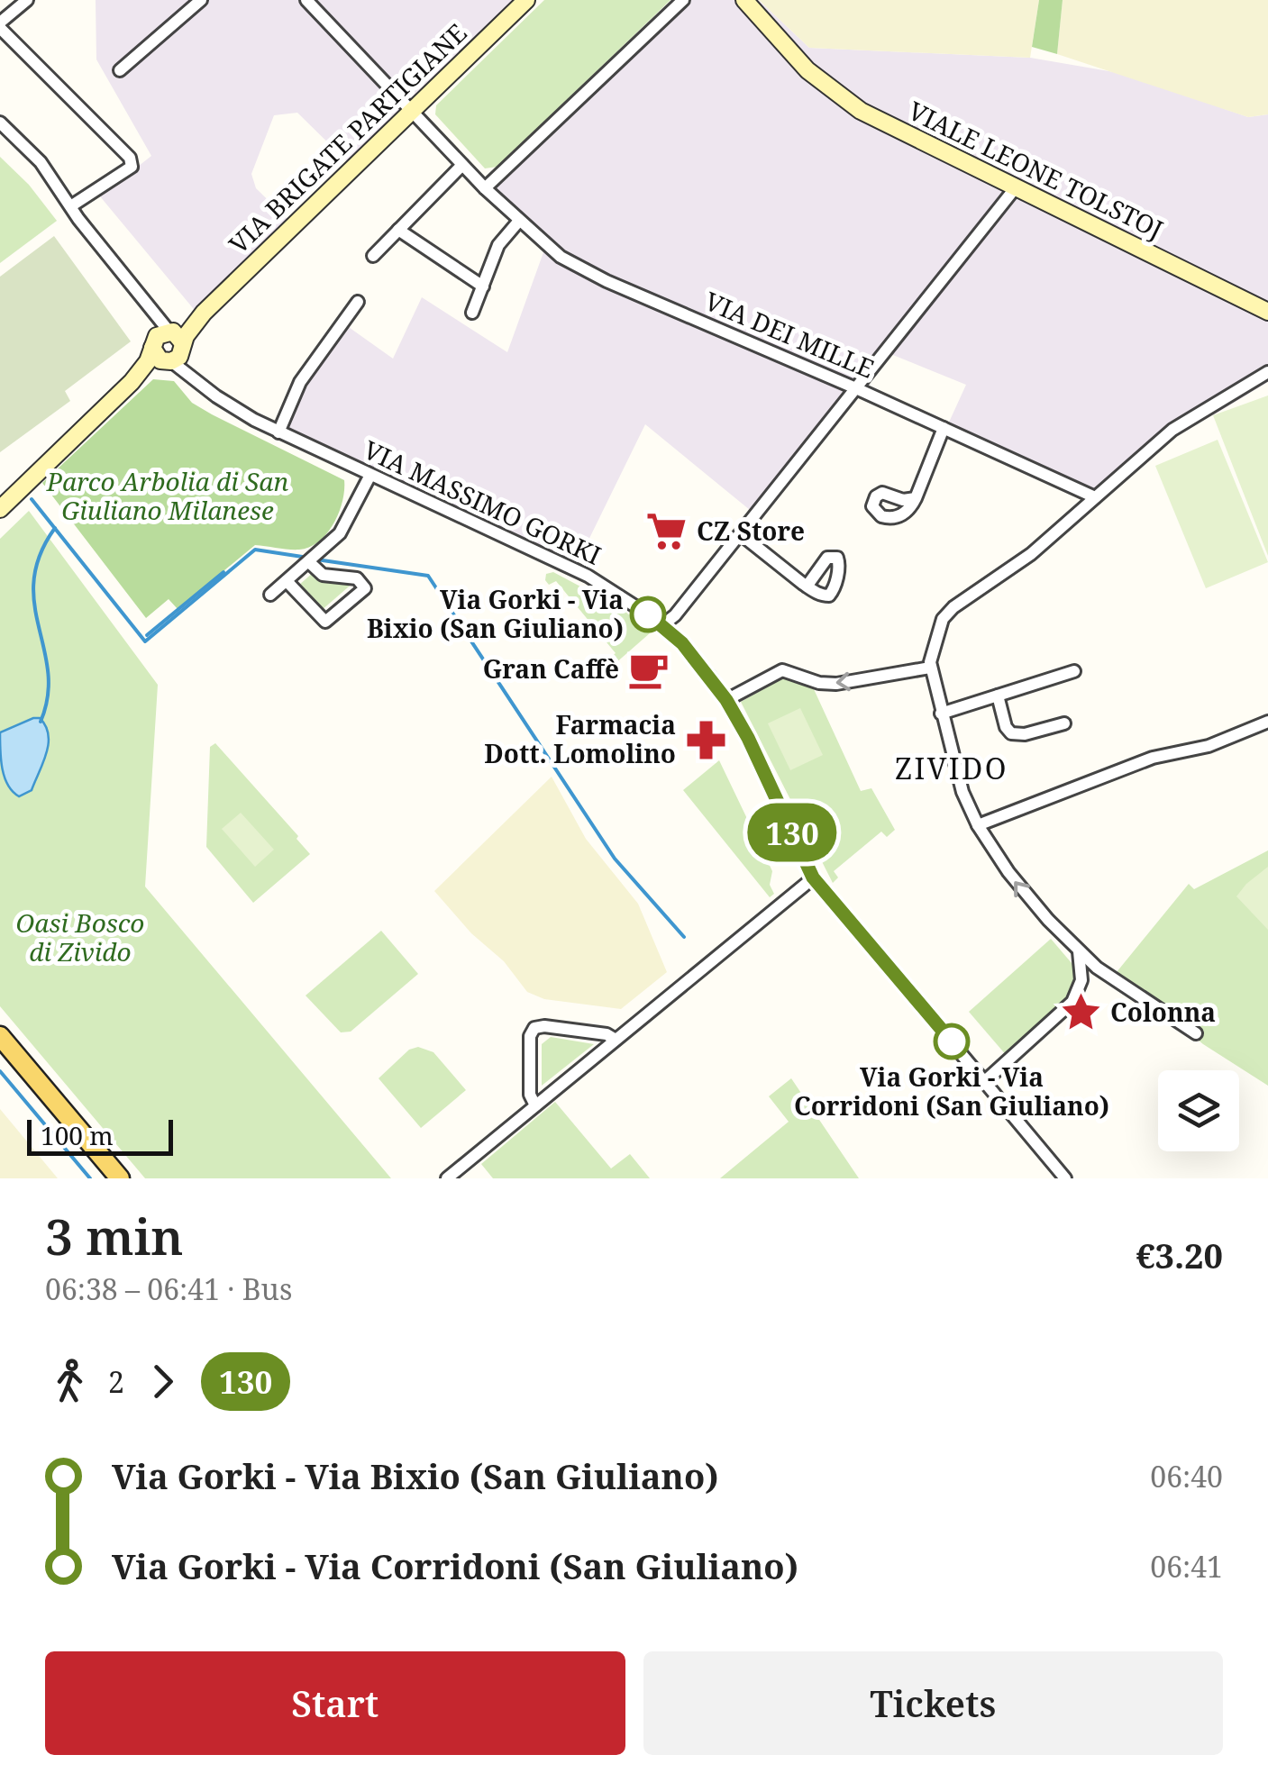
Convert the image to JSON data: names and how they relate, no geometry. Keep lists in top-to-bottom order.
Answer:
{
  "streets": {
    "street": [
      "VIA BRIGATE PARTIGIANE",
      "VIALE LEONE TOLSTOJ",
      "VIA DEI MILLE",
      "VIA MASSIMO GORKI"
    ]
  },
  "crossings": [
    ["VIA BRIGATE PARTIGIANE", "VIA DEI MILLE"],
    ["VIA BRIGATE PARTIGIANE", "VIA MASSIMO GORKI"]
  ],
  "districts": ["ZIVIDO"],
  "parks": ["Parco Arbolia di San Giuliano Milanese", "Oasi Bosco di Zivido"],
  "places": {
    "supermarket": ["CZ Store"],
    "other": ["Via Gorki - Via Bixio (San Giuliano)", "Via Gorki - Via Corridoni (San Giuliano)"],
    "cafe": ["Gran Caffè"],
    "pharmacy": ["Farmacia Dott. Lomolino"],
    "place": ["Colonna"]
  },
  "lines": ["bus line 130"],
  "scale_bar": "100 m",
  "page": {
    "on_map": "130",
    "scale": "100 m",
    "heading": ["3 min", "06:38 – 06:41 · Bus", "€3.20"],
    "legs": ["2", "130"],
    "list": [
      {
        "name": "Via Gorki - Via Bixio (San Giuliano)",
        "value": "06:40"
      },
      {
        "name": "Via Gorki - Via Corridoni (San Giuliano)",
        "value": "06:41"
      }
    ],
    "buttons": ["Start", "Tickets"]
  }
}
